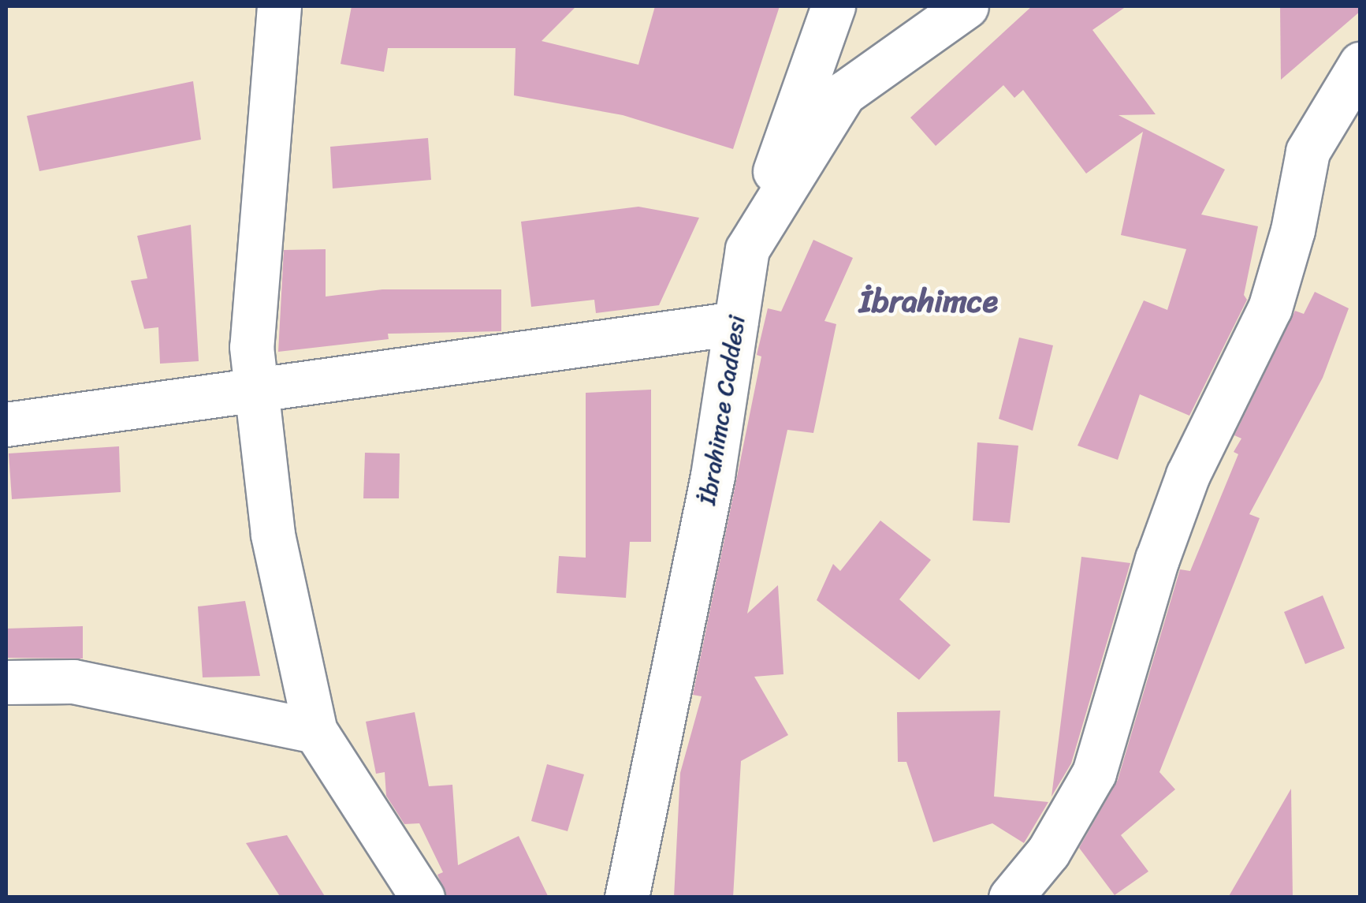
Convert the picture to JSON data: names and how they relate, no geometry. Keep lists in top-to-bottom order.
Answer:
{
  "streets": {
    "street": ["İbrahimce Caddesi"]
  },
  "districts": ["İbrahimce"]
}
